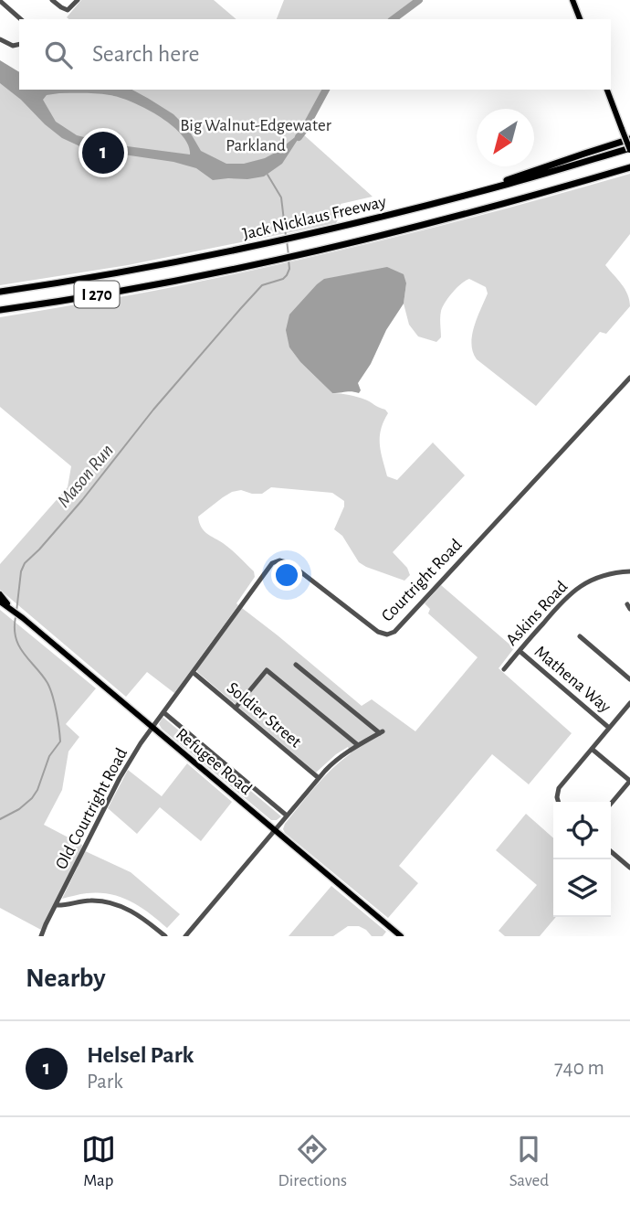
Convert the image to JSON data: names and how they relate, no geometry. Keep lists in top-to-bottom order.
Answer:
{
  "streets": {
    "highway": ["Jack Nicklaus Freeway", "I 270"],
    "main road": ["Refugee Road"],
    "street": [
      "Courtright Road",
      "Askins Road",
      "Mathena Way",
      "Soldier Street",
      "Old Courtright Road"
    ]
  },
  "crossings": [
    ["Courtright Road", "Soldier Street"],
    ["Courtright Road", "Refugee Road"],
    ["Courtright Road", "Old Courtright Road"],
    ["Askins Road", "Mathena Way"],
    ["Refugee Road", "Old Courtright Road"]
  ],
  "water": ["Mason Run"],
  "parks": ["Big Walnut-Edgewater Parkland"],
  "north": "bottom left",
  "page": {
    "search": "Search here",
    "pins": "1",
    "heading": "Nearby",
    "list": [
      {
        "mark": "1",
        "name": "Helsel Park",
        "note": "Park",
        "value": "740 m"
      }
    ],
    "nav": ["Map", "Directions", "Saved"]
  }
}
